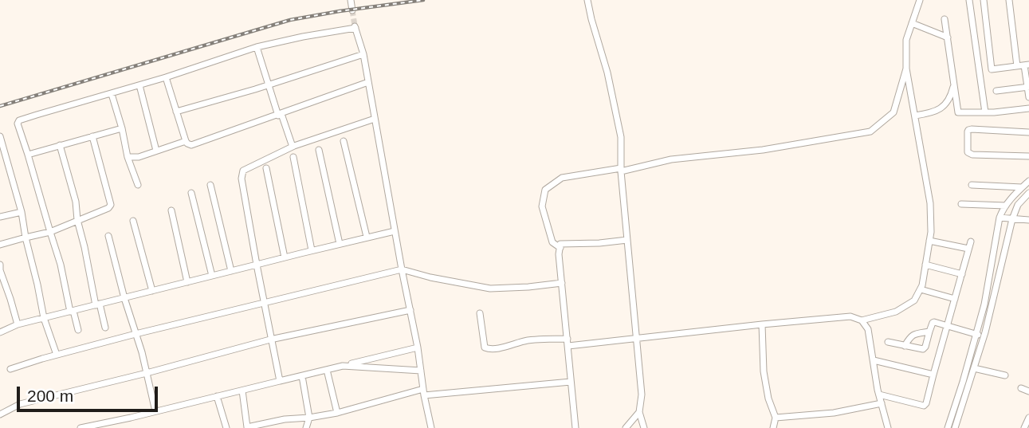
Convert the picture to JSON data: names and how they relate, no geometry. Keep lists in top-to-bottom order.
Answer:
{
  "scale_bar": "200 m"
}
